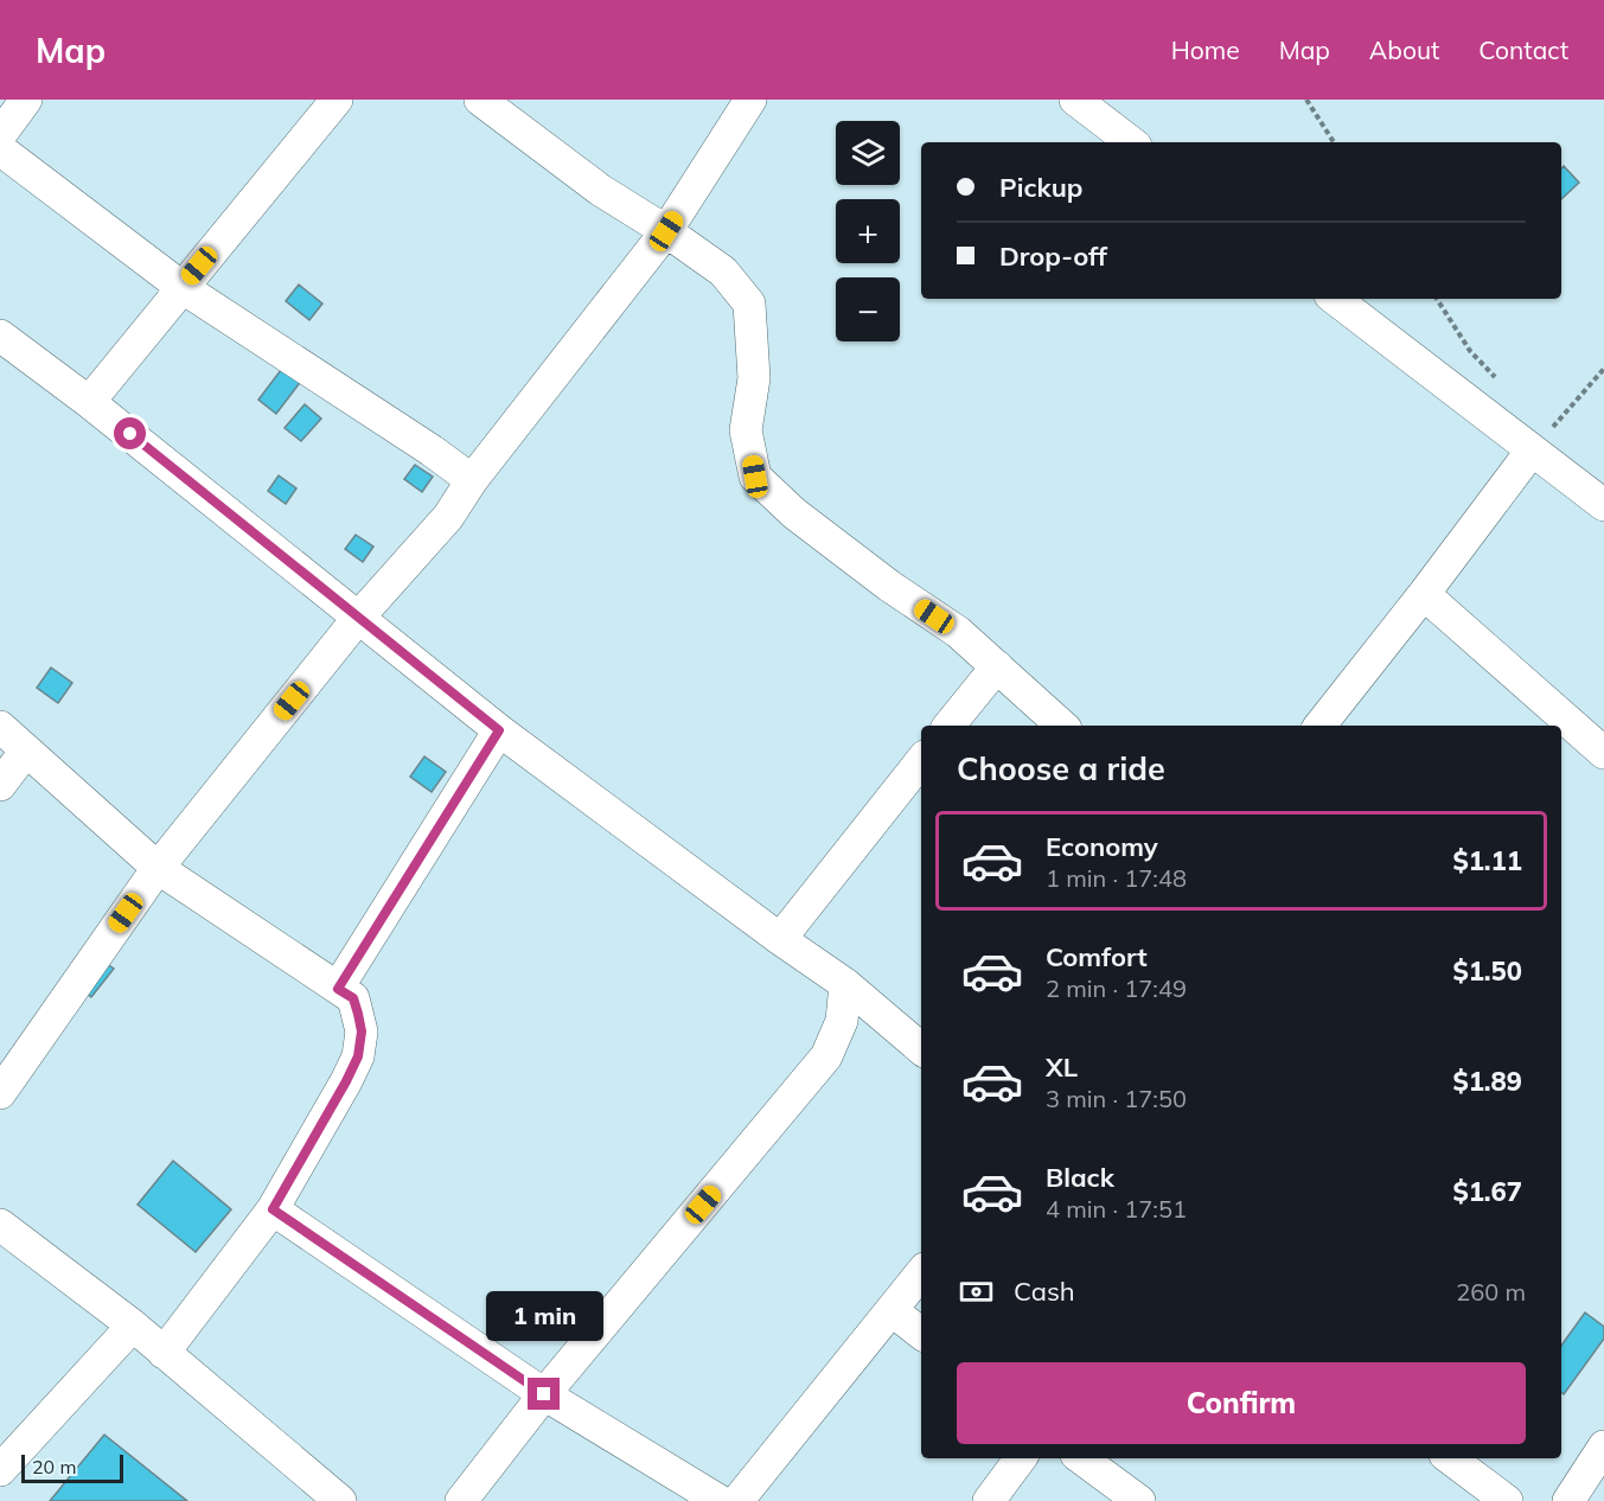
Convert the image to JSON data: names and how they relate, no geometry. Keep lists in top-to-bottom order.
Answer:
{
  "scale_bar": "20 m",
  "page": {
    "header": "Map",
    "nav": [
      "Home",
      "Map",
      "About",
      "Contact"
    ],
    "map_buttons": ["+", "−"],
    "banner": ["Pickup", "Drop-off"],
    "heading": "Choose a ride",
    "list": [
      {
        "name": "Economy",
        "note": "1 min · 17:48",
        "value": "$1.11"
      },
      {
        "name": "Comfort",
        "note": "2 min · 17:49",
        "value": "$1.50"
      },
      {
        "name": "XL",
        "note": "3 min · 17:50",
        "value": "$1.89"
      },
      {
        "name": "Black",
        "note": "4 min · 17:51",
        "value": "$1.67"
      }
    ],
    "pay": ["Cash", "260 m"],
    "bubble": "1 min",
    "buttons": "Confirm",
    "scale": "20 m"
  }
}
